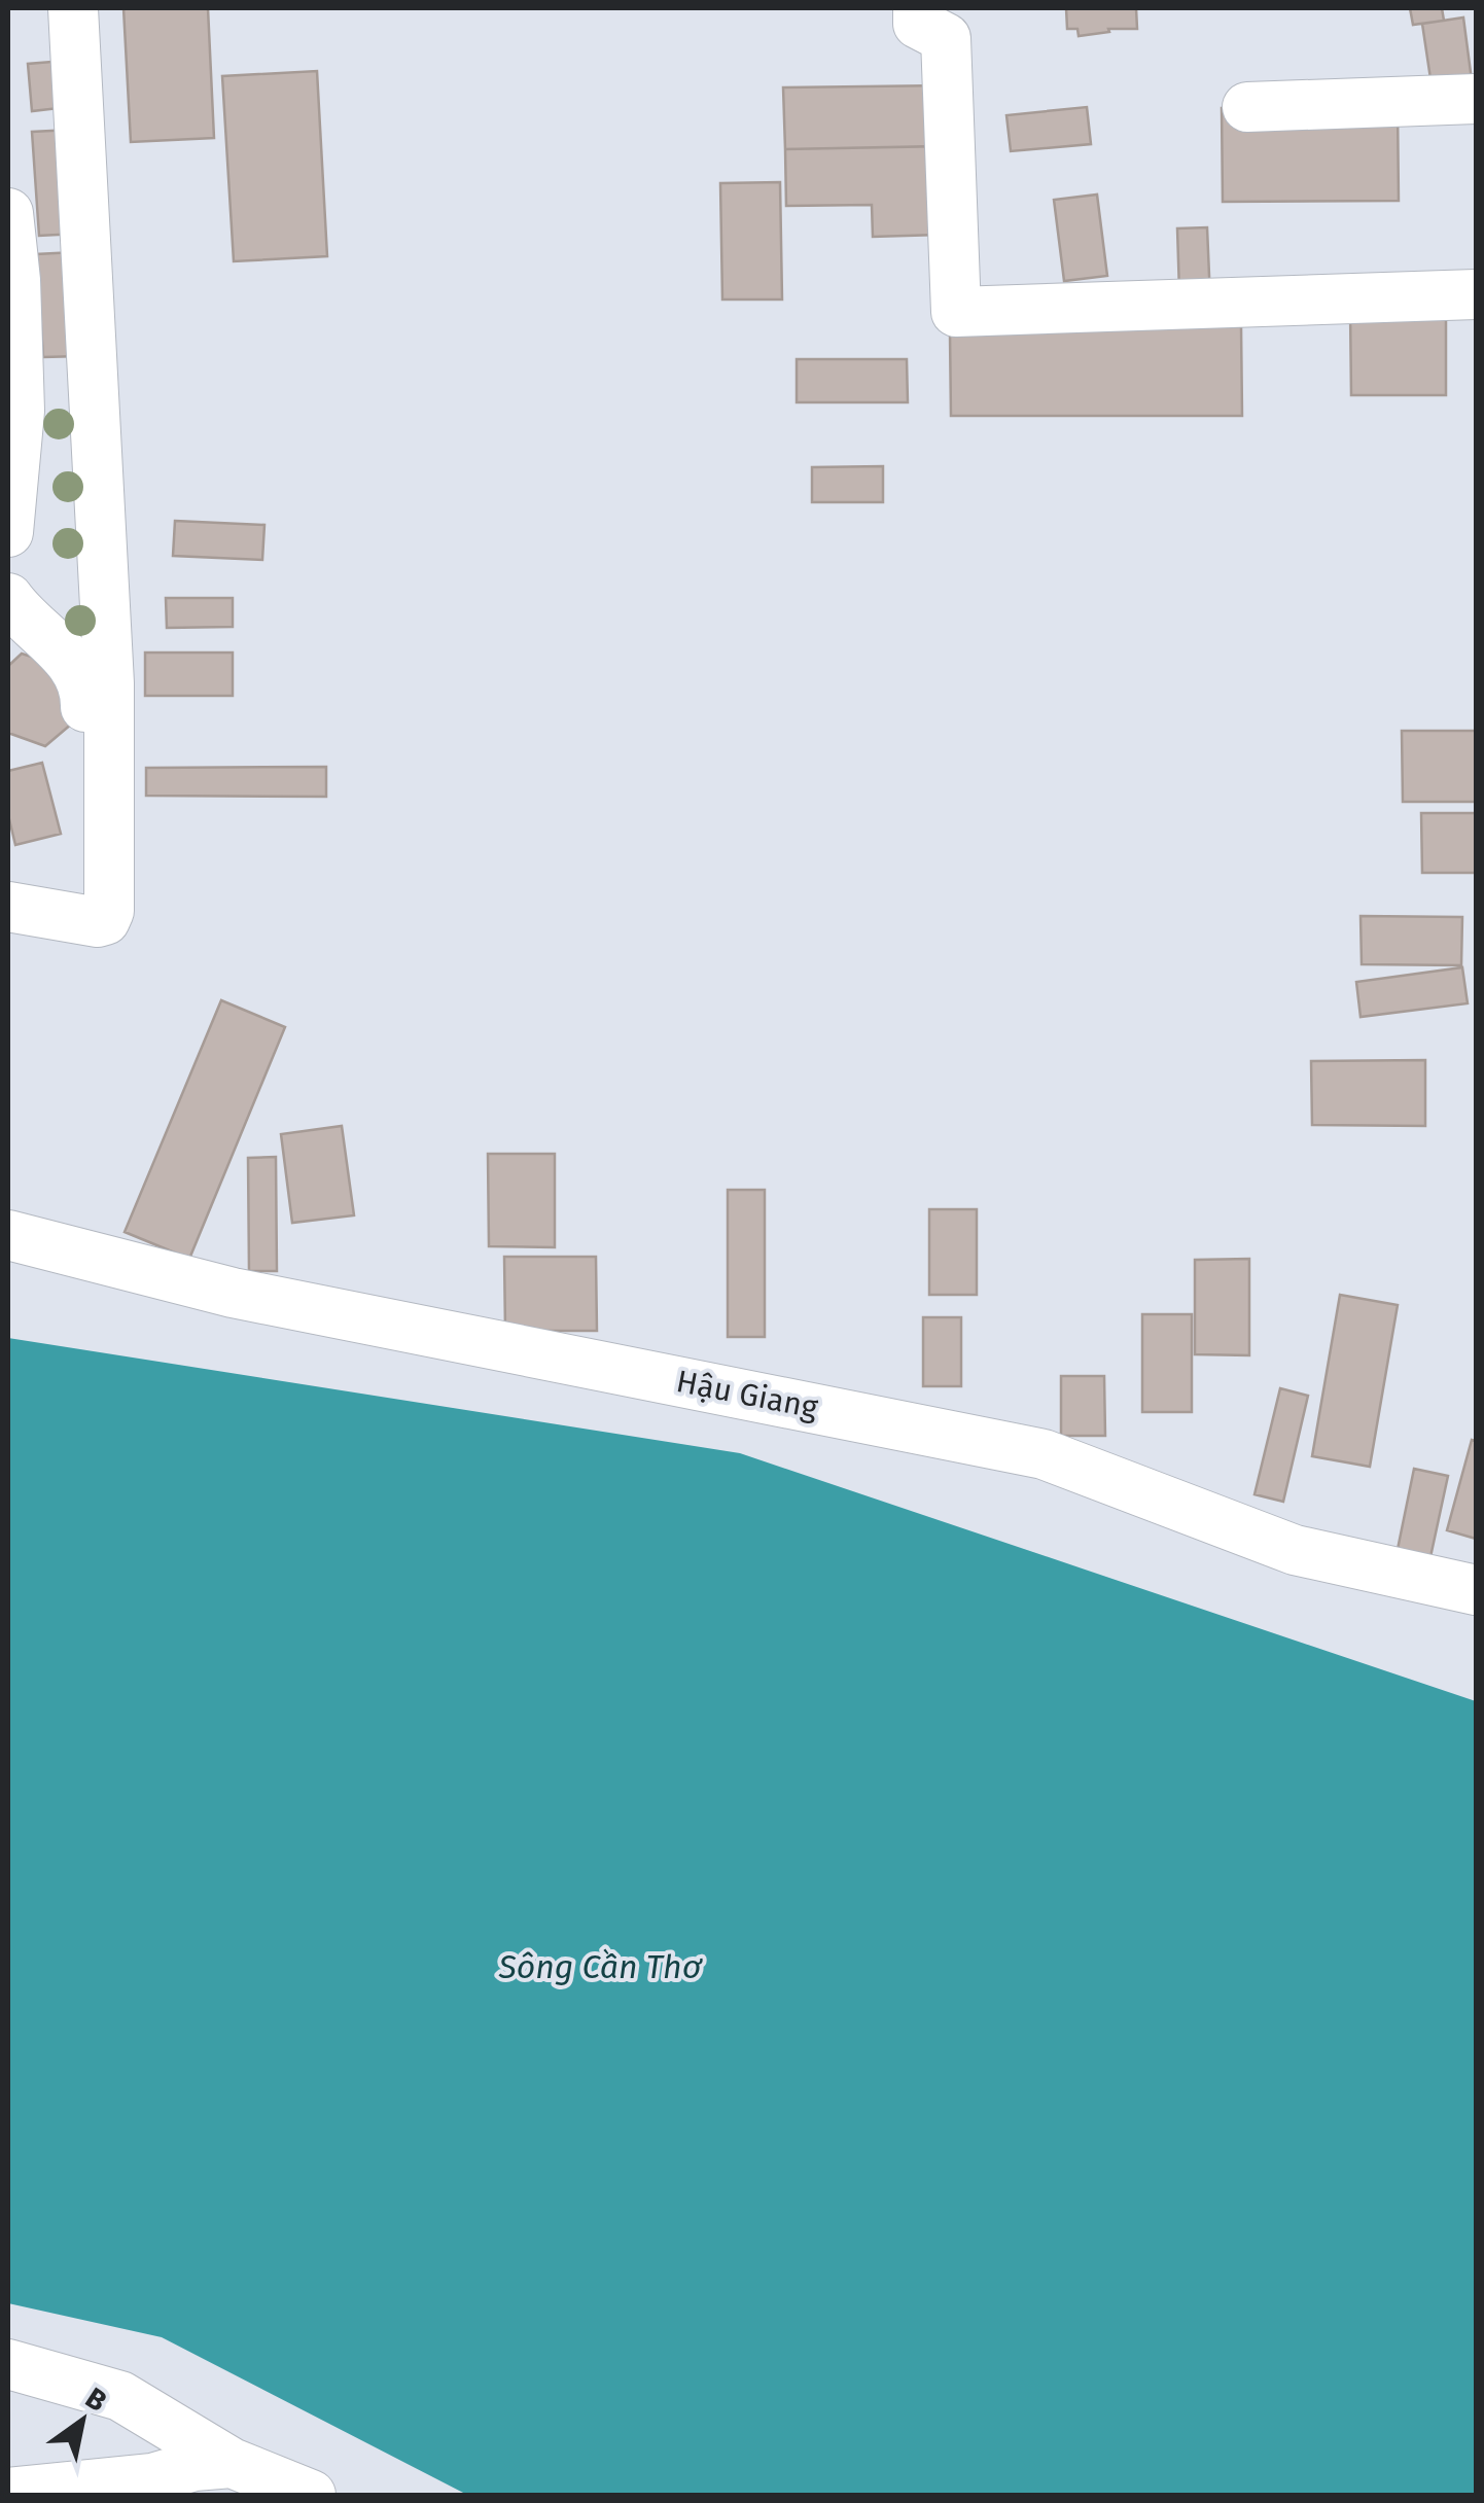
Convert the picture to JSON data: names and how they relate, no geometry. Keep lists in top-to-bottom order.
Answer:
{
  "streets": {
    "street": ["Hậu Giang"]
  },
  "water": ["Sông Cần Thơ"],
  "north": "top right"
}
